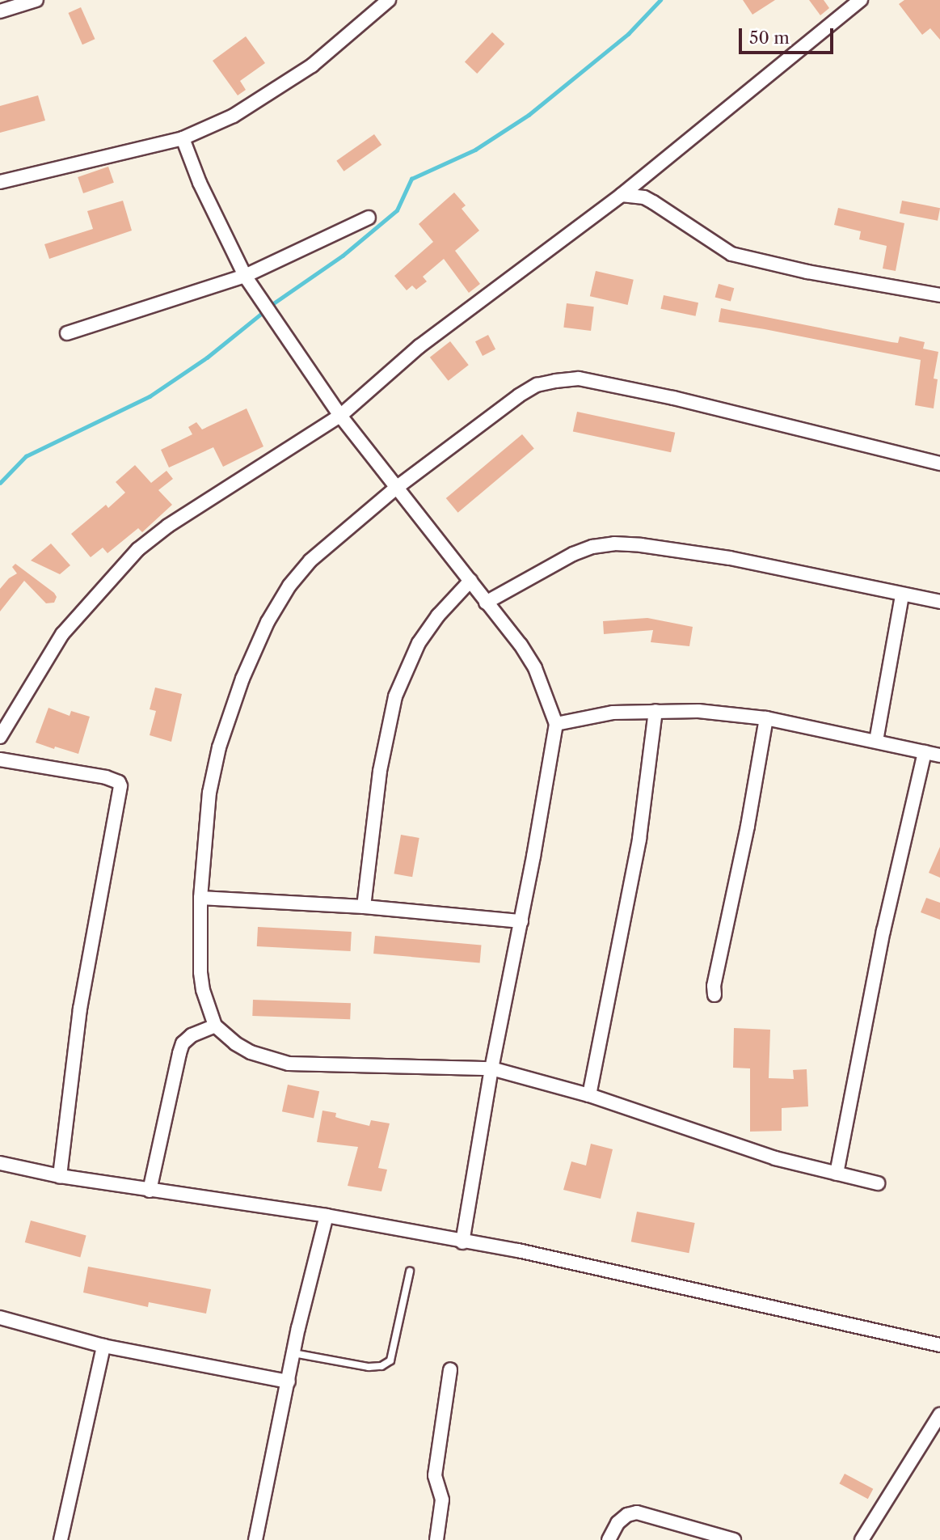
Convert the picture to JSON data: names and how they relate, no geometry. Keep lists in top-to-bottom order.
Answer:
{
  "scale_bar": "50 m"
}
